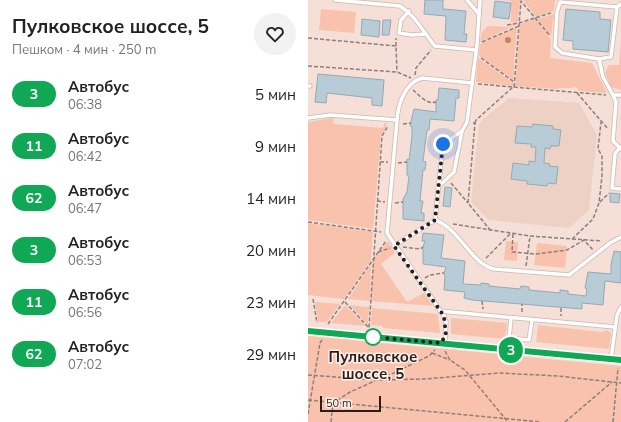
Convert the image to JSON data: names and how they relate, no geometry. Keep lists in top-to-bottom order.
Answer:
{
  "places": ["Пулковское шоссе, 5"],
  "lines": ["bus line 3"],
  "scale_bar": "50 m",
  "page": {
    "heading": ["Пулковское шоссе, 5", "Пешком · 4 мин · 250 m"],
    "on_map": "3",
    "list": [
      {
        "mark": "3",
        "name": "Автобус",
        "note": "06:38",
        "value": "5 мин"
      },
      {
        "mark": "11",
        "name": "Автобус",
        "note": "06:42",
        "value": "9 мин"
      },
      {
        "mark": "62",
        "name": "Автобус",
        "note": "06:47",
        "value": "14 мин"
      },
      {
        "mark": "3",
        "name": "Автобус",
        "note": "06:53",
        "value": "20 мин"
      },
      {
        "mark": "11",
        "name": "Автобус",
        "note": "06:56",
        "value": "23 мин"
      },
      {
        "mark": "62",
        "name": "Автобус",
        "note": "07:02",
        "value": "29 мин"
      }
    ],
    "scale": "50 m"
  }
}
